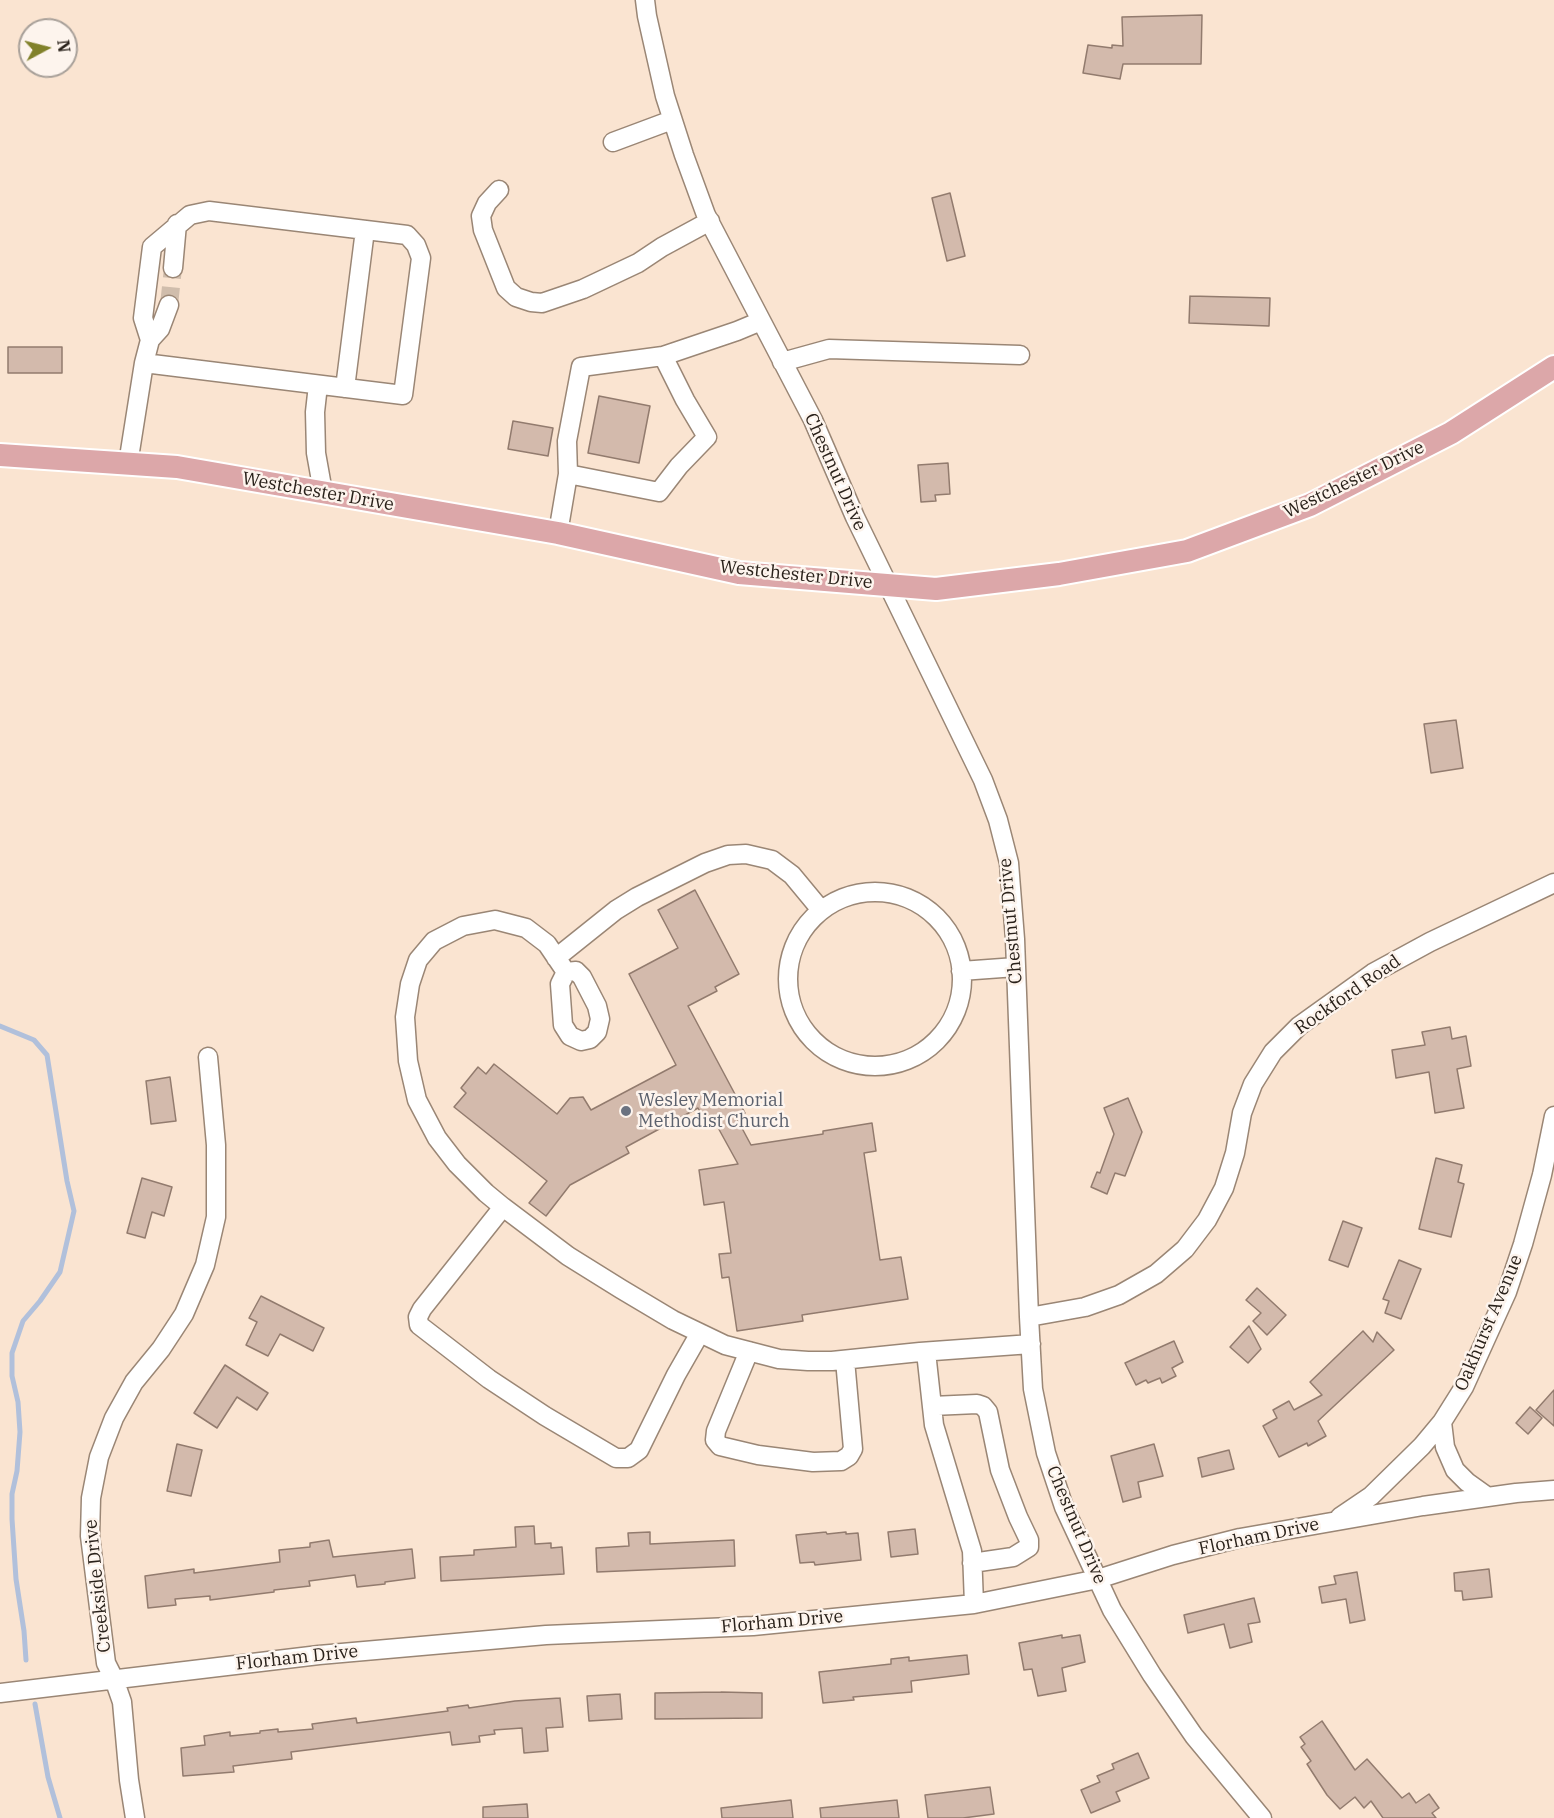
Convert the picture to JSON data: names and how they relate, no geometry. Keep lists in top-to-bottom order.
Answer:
{
  "streets": {
    "main road": ["Westchester Drive"],
    "street": [
      "Chestnut Drive",
      "Rockford Road",
      "Oakhurst Avenue",
      "Florham Drive",
      "Creekside Drive"
    ]
  },
  "crossings": [
    ["Chestnut Drive", "Westchester Drive"],
    ["Chestnut Drive", "Rockford Road"],
    ["Chestnut Drive", "Florham Drive"],
    ["Oakhurst Avenue", "Florham Drive"],
    ["Florham Drive", "Creekside Drive"]
  ],
  "places": ["Wesley Memorial Methodist Church"],
  "north": "right"
}
